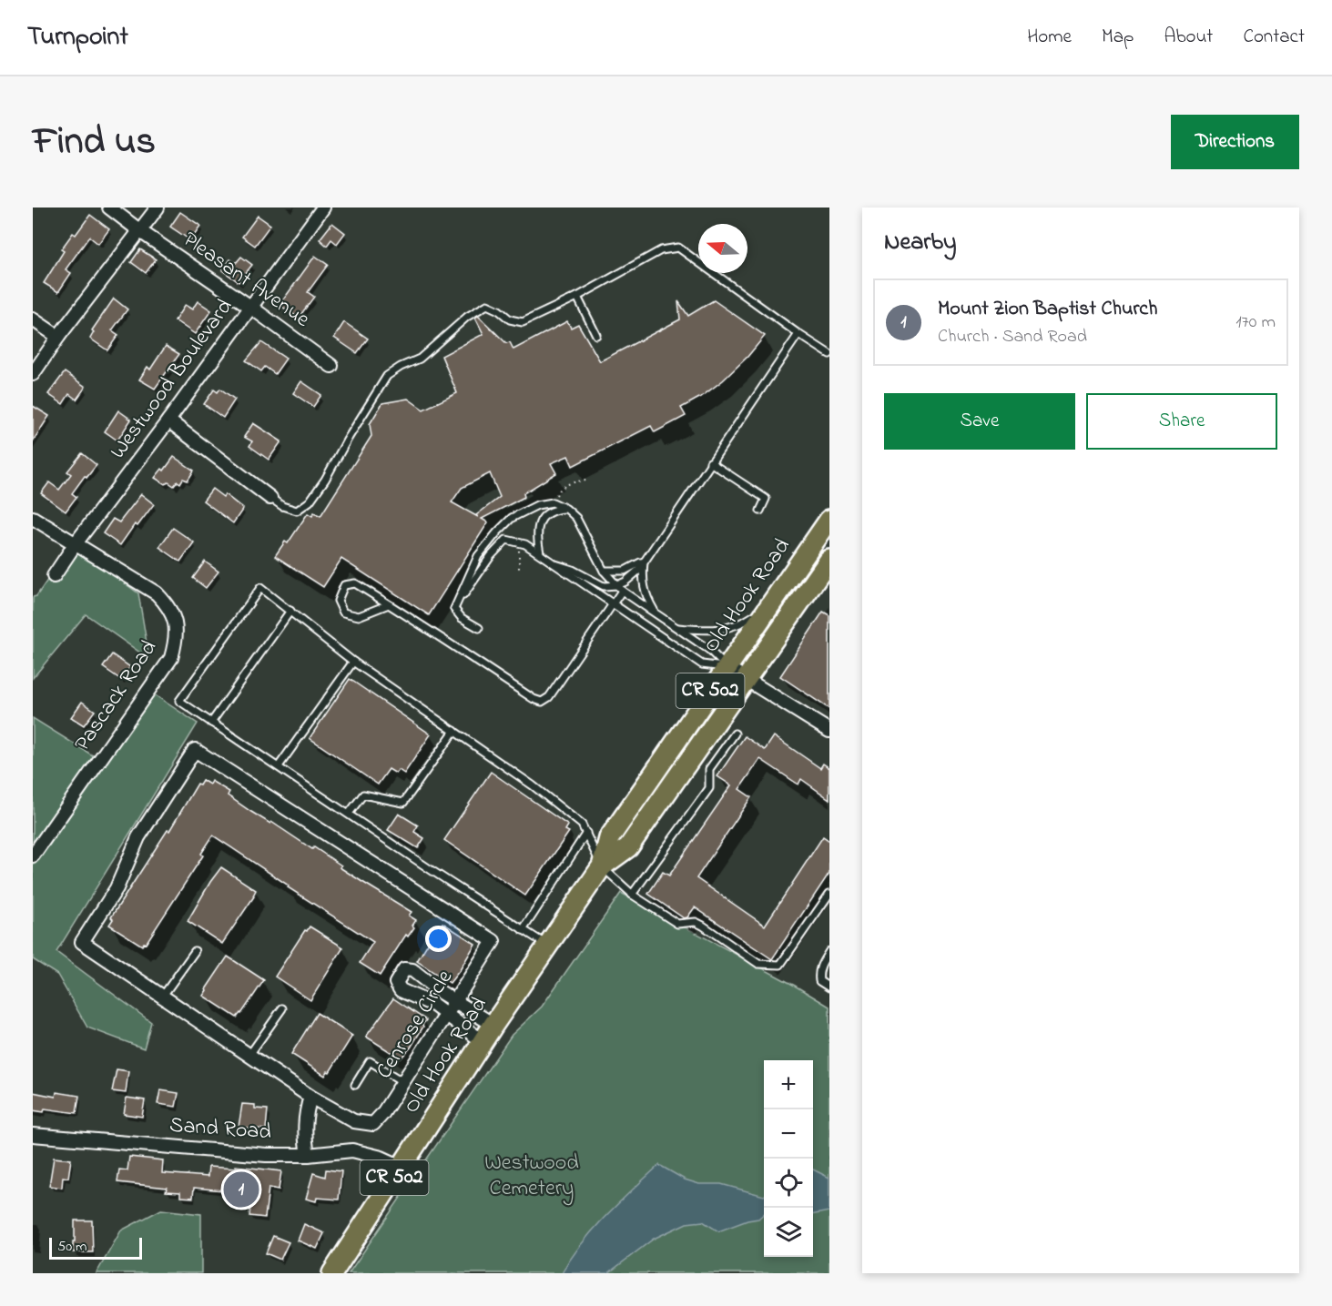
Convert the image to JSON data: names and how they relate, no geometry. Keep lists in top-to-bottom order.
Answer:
{
  "streets": {
    "main road": ["Old Hook Road", "CR 502"],
    "street": [
      "Pleasant Avenue",
      "Westwood Boulevard",
      "Pascack Road",
      "Cenrose Circle",
      "Sand Road"
    ]
  },
  "crossings": [
    ["Pleasant Avenue", "Westwood Boulevard"],
    ["Westwood Boulevard", "Pascack Road"],
    ["Old Hook Road", "Sand Road"]
  ],
  "parks": ["Westwood Cemetery"],
  "scale_bar": "50 m",
  "north": "left",
  "page": {
    "header": "Turnpoint",
    "nav": [
      "Home",
      "Map",
      "About",
      "Contact"
    ],
    "title": "Find us",
    "buttons": [
      "Directions",
      ["Save", "Share"]
    ],
    "heading": "Nearby",
    "list": [
      {
        "mark": "1",
        "name": "Mount Zion Baptist Church",
        "note": "Church · Sand Road",
        "value": "170 m"
      }
    ],
    "map_buttons": ["+", "−"],
    "pins": "1",
    "scale": "50 m"
  }
}
